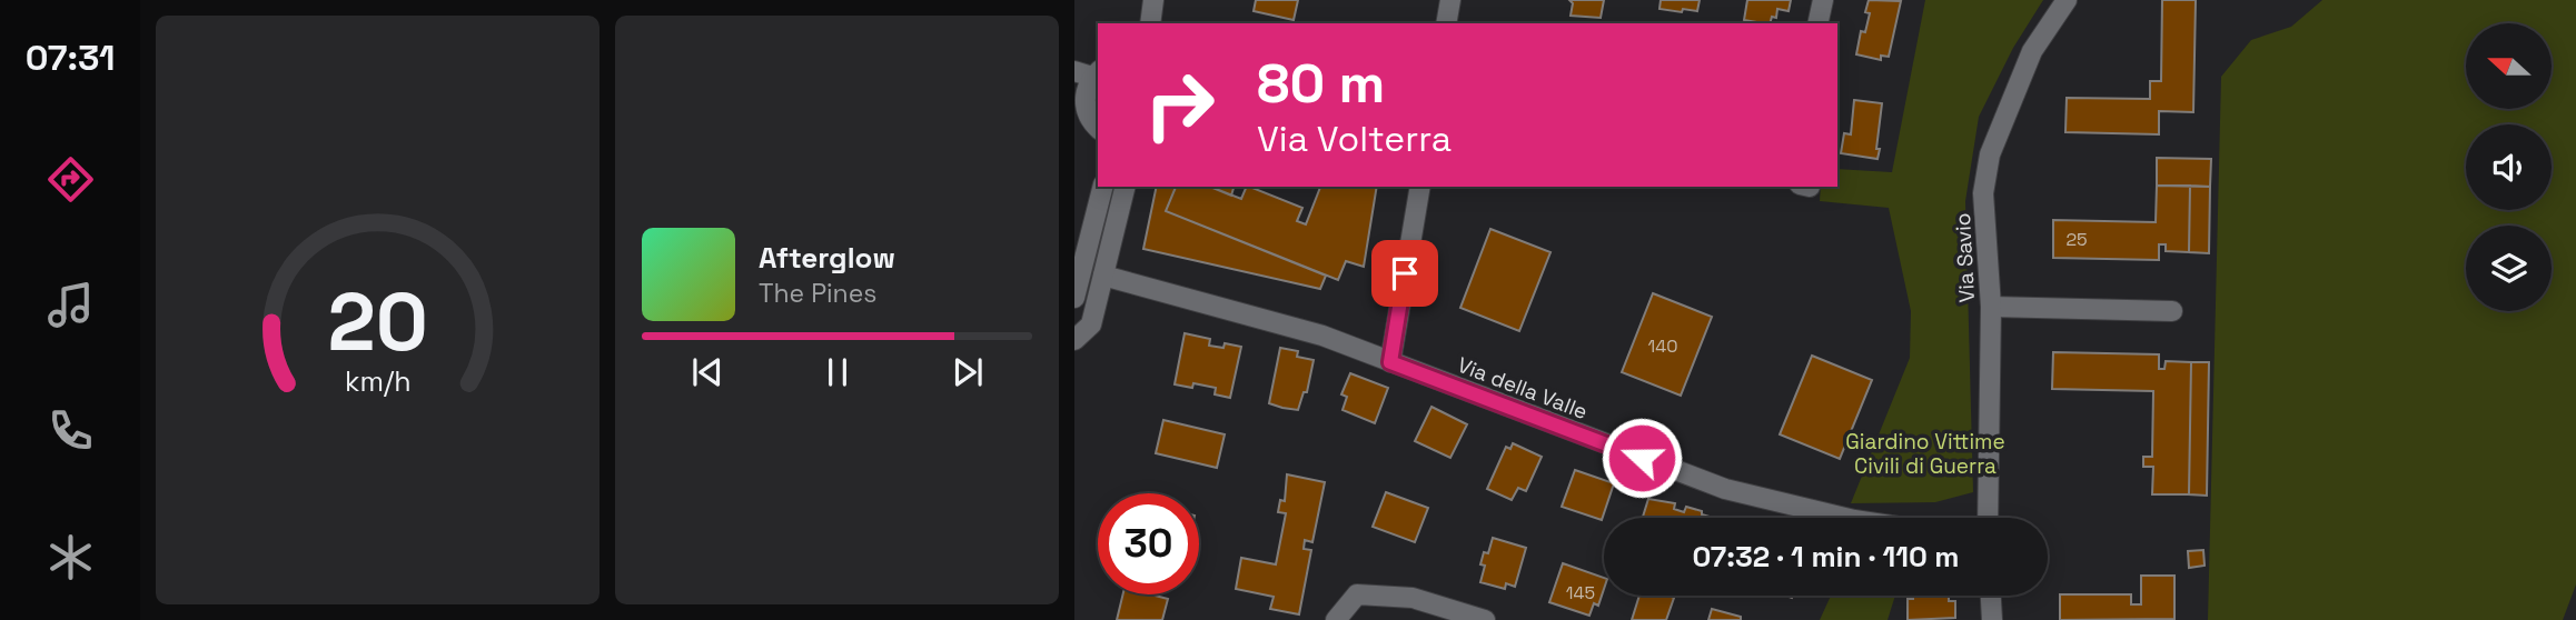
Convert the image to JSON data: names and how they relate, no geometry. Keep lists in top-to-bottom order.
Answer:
{
  "streets": {
    "street": ["Via Savio", "Via della Valle"]
  },
  "parks": ["Giardino Vittime Civili di Guerra"],
  "house_numbers": ["25", "140", "145"],
  "north": "left",
  "page": {
    "tabs": "07:31",
    "turn": ["80 m", "Via Volterra"],
    "song": ["Afterglow", "The Pines"],
    "limit": "30",
    "trip": "07:32 · 1 min · 110 m",
    "gauge": ["20", "km/h"]
  }
}
